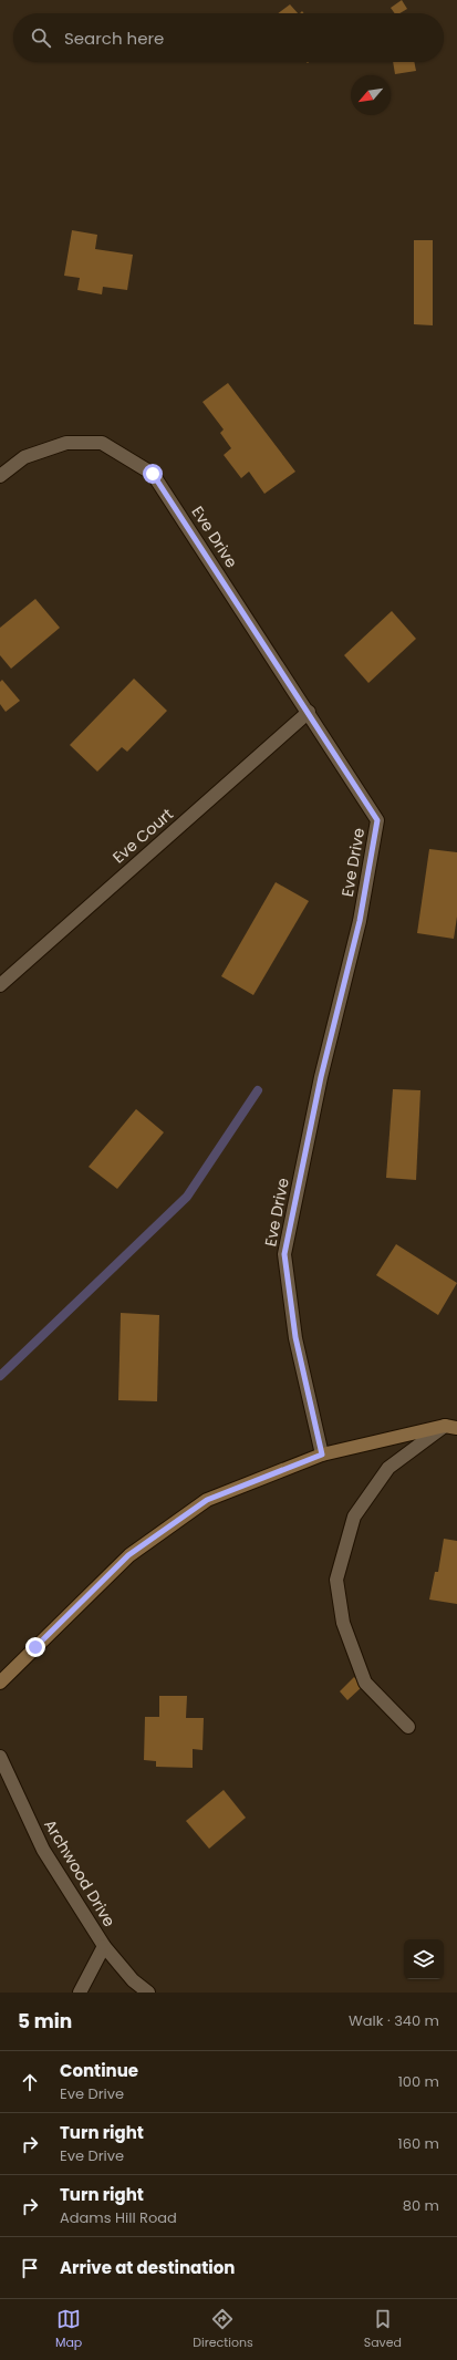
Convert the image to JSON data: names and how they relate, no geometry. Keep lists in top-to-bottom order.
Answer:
{
  "streets": {
    "street": ["Eve Drive", "Eve Court", "Archwood Drive"]
  },
  "crossings": [
    ["Eve Drive", "Eve Court"]
  ],
  "north": "bottom left",
  "page": {
    "search": "Search here",
    "heading": ["5 min", "Walk · 340 m"],
    "list": [
      ["Continue", "Eve Drive", "100 m"],
      ["Turn right", "Eve Drive", "160 m"],
      ["Turn right", "Adams Hill Road", "80 m"],
      "Arrive at destination"
    ],
    "nav": ["Map", "Directions", "Saved"]
  }
}
